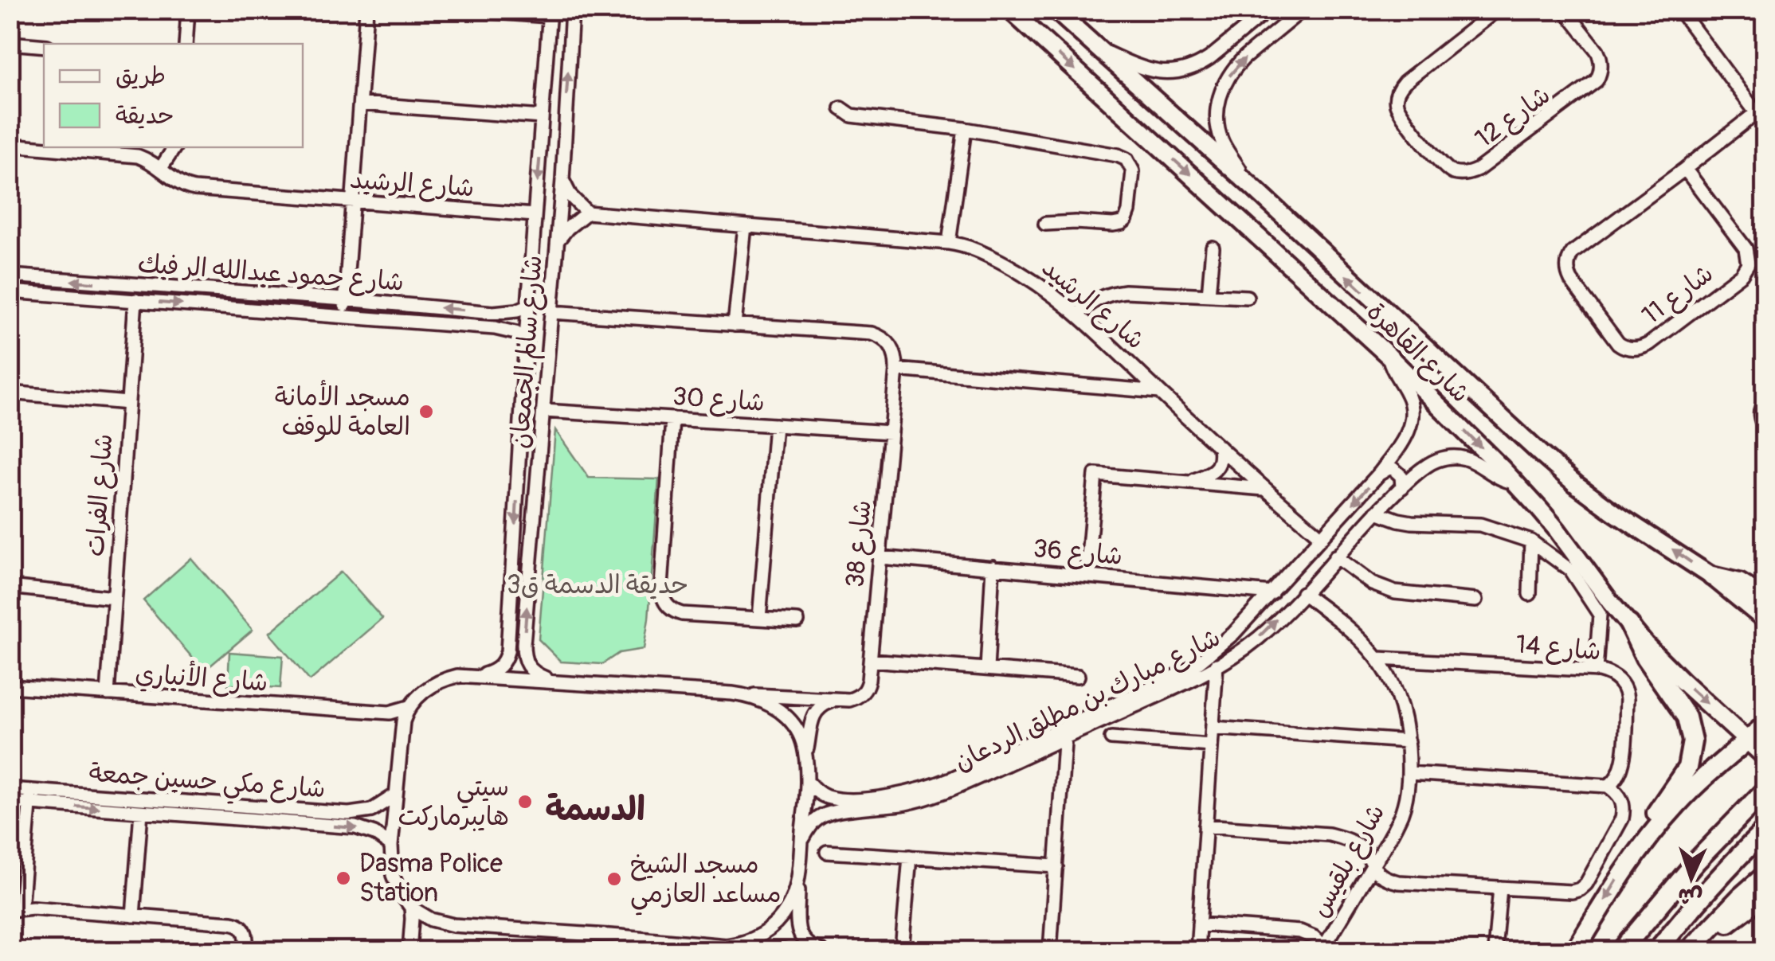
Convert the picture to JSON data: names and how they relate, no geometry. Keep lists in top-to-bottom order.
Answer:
{
  "streets": {
    "main road": ["شارع القاهرة"],
    "street": [
      "شارع 12",
      "شارع الرشيد",
      "شارع حمود عبدالله الر فبك",
      "شارع 11",
      "شارع سالم الجمعان",
      "شارع 30",
      "شارع الفرات",
      "شارع 38",
      "شارع 36",
      "شارع 14",
      "شارع الأنباري",
      "شارع مبارك بن مطلق الردعان",
      "شارع مكي حسين جمعة",
      "شارع بلقيس"
    ]
  },
  "crossings": [
    ["شارع الرشيد", "شارع سالم الجمعان"],
    ["شارع الرشيد", "شارع مبارك بن مطلق الردعان"],
    ["شارع حمود عبدالله الر فبك", "شارع سالم الجمعان"],
    ["شارع حمود عبدالله الر فبك", "شارع الفرات"],
    ["شارع سالم الجمعان", "شارع 30"],
    ["شارع القاهرة", "شارع مبارك بن مطلق الردعان"],
    ["شارع 30", "شارع 38"],
    ["شارع الفرات", "شارع الأنباري"],
    ["شارع 38", "شارع 36"],
    ["شارع 36", "شارع مبارك بن مطلق الردعان"],
    ["شارع 14", "شارع بلقيس"],
    ["شارع مبارك بن مطلق الردعان", "شارع بلقيس"]
  ],
  "districts": ["الدسمة"],
  "parks": ["حديقة الدسمة ق3"],
  "places": [
    "مسجد الأمانة العامة للوقف",
    "سيتي هايبرماركت",
    "Dasma Police Station",
    "مسجد الشيخ مساعد العازمي"
  ],
  "legend": ["طريق", "حديقة"],
  "north": "bottom"
}
